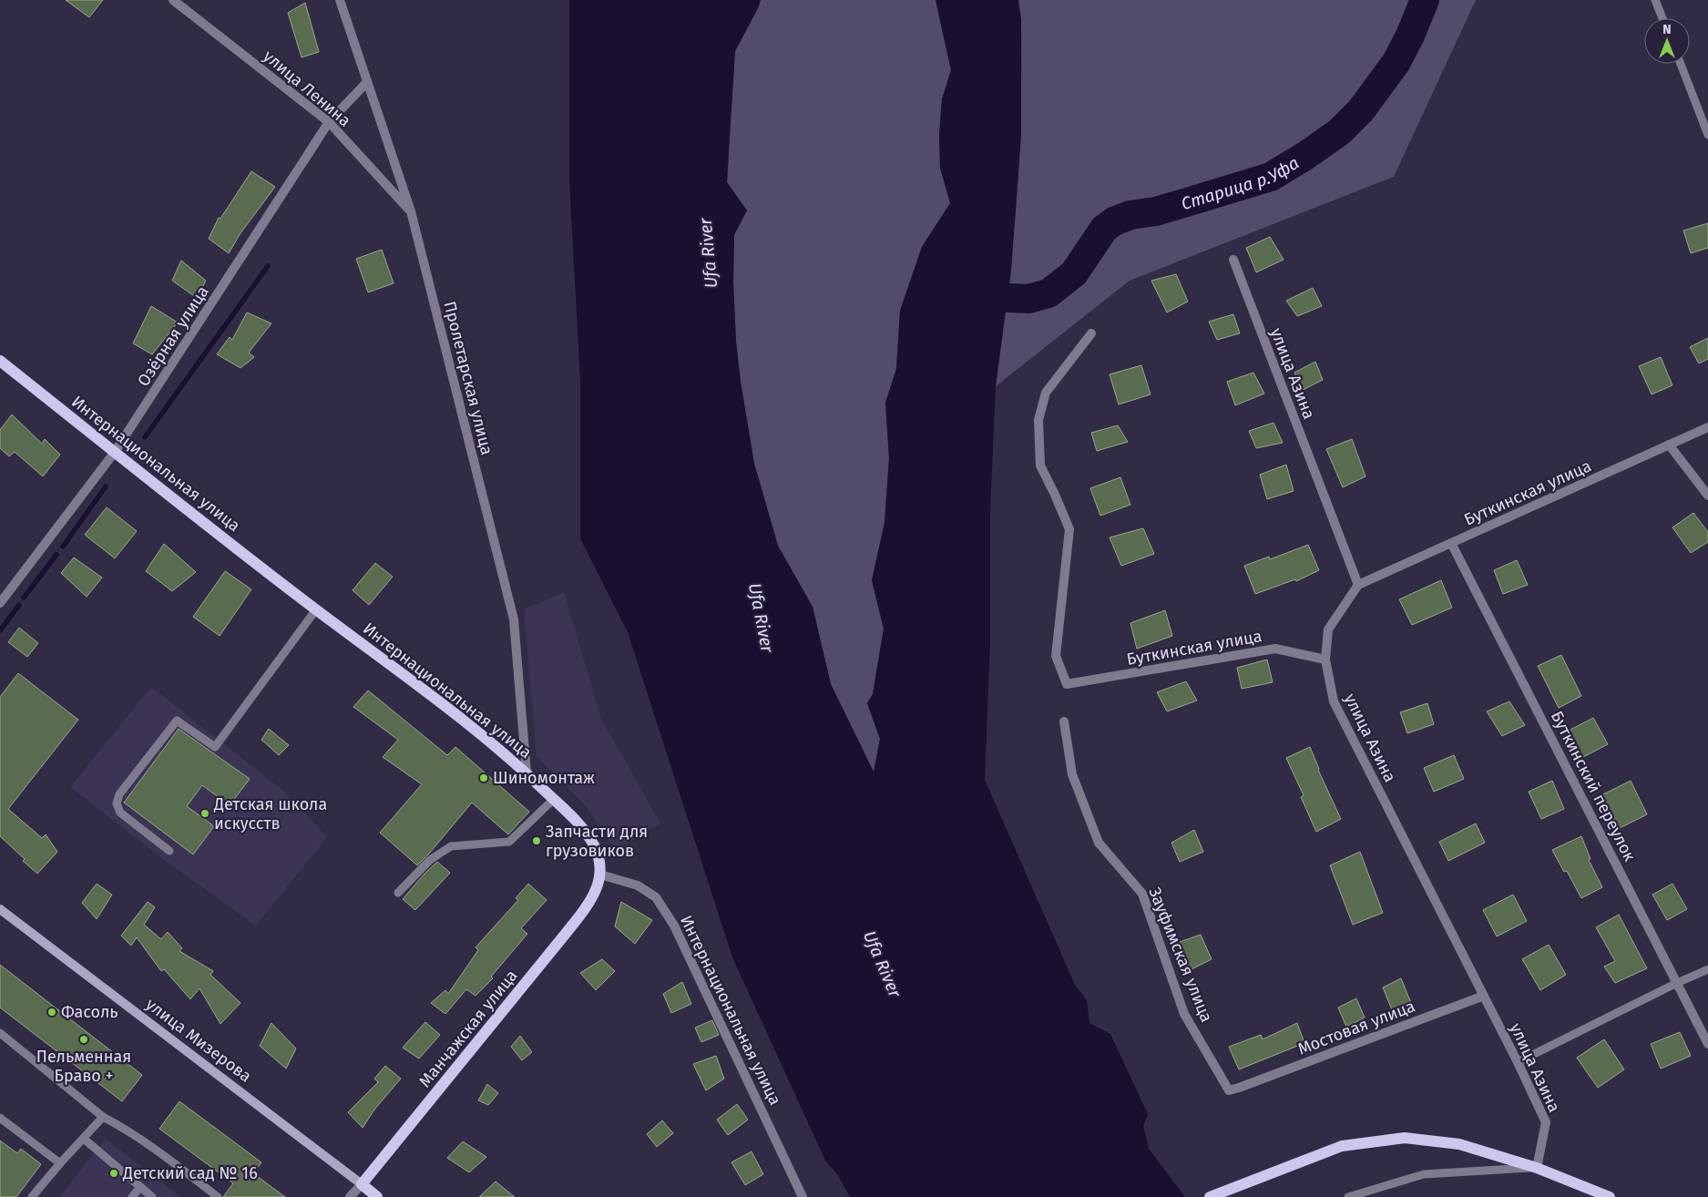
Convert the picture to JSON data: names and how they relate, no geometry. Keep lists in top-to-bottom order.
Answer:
{
  "streets": {
    "main road": ["Интернациональная улица", "Манчажская улица", "улица Мизерова"],
    "street": [
      "улица Ленина",
      "Озёрная улица",
      "улица Азина",
      "Пролетарская улица",
      "Буткинская улица",
      "Буткинский переулок",
      "Зауфимская улица",
      "Мостовая улица"
    ]
  },
  "crossings": [
    ["улица Ленина", "Озёрная улица"],
    ["улица Ленина", "Пролетарская улица"],
    ["Озёрная улица", "Пролетарская улица"],
    ["Озёрная улица", "Интернациональная улица"],
    ["улица Азина", "Буткинская улица"],
    ["улица Азина", "Мостовая улица"],
    ["Пролетарская улица", "Интернациональная улица"],
    ["Интернациональная улица", "Манчажская улица"],
    ["Буткинская улица", "Буткинский переулок"],
    ["Зауфимская улица", "Мостовая улица"],
    ["Манчажская улица", "улица Мизерова"]
  ],
  "water": ["Старица р.Уфа", "Ufa River"],
  "places": [
    "Шиномонтаж",
    "Детская школа искусств",
    "Запчасти для грузовиков",
    "Фасоль",
    "Пельменная Браво +",
    "Детский сад № 16"
  ],
  "north": "top"
}
